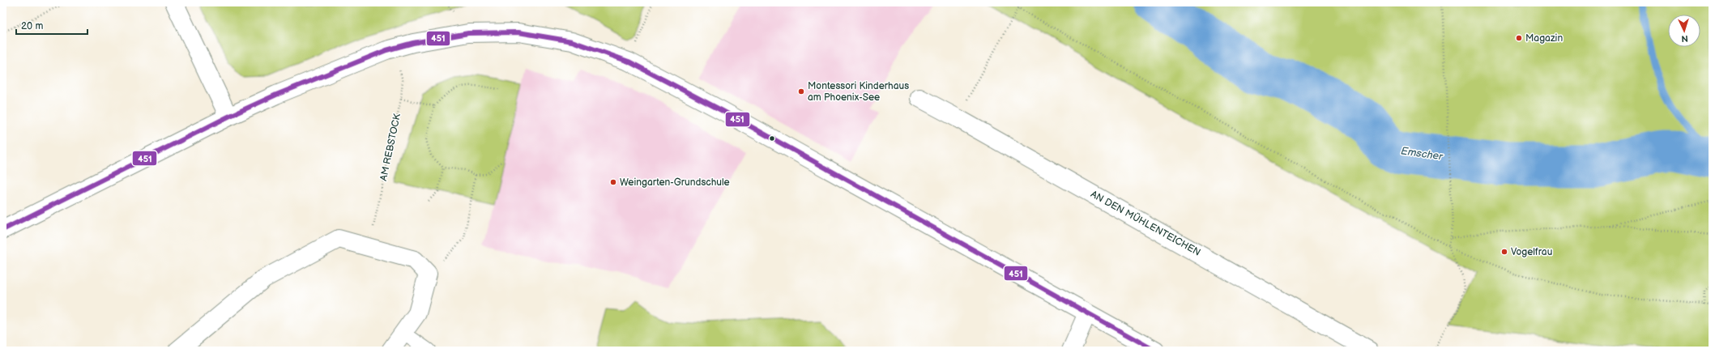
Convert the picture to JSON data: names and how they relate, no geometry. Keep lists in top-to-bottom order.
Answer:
{
  "streets": {
    "street": ["AN DEN MÜHLENTEICHEN"],
    "path": ["AM REBSTOCK"]
  },
  "water": ["Emscher"],
  "places": [
    "Magazin",
    "Montessori Kinderhaus am Phoenix-See",
    "Weingarten-Grundschule",
    "Vogelfrau"
  ],
  "lines": ["transit line 451"],
  "scale_bar": "20 m",
  "north": "bottom"
}
